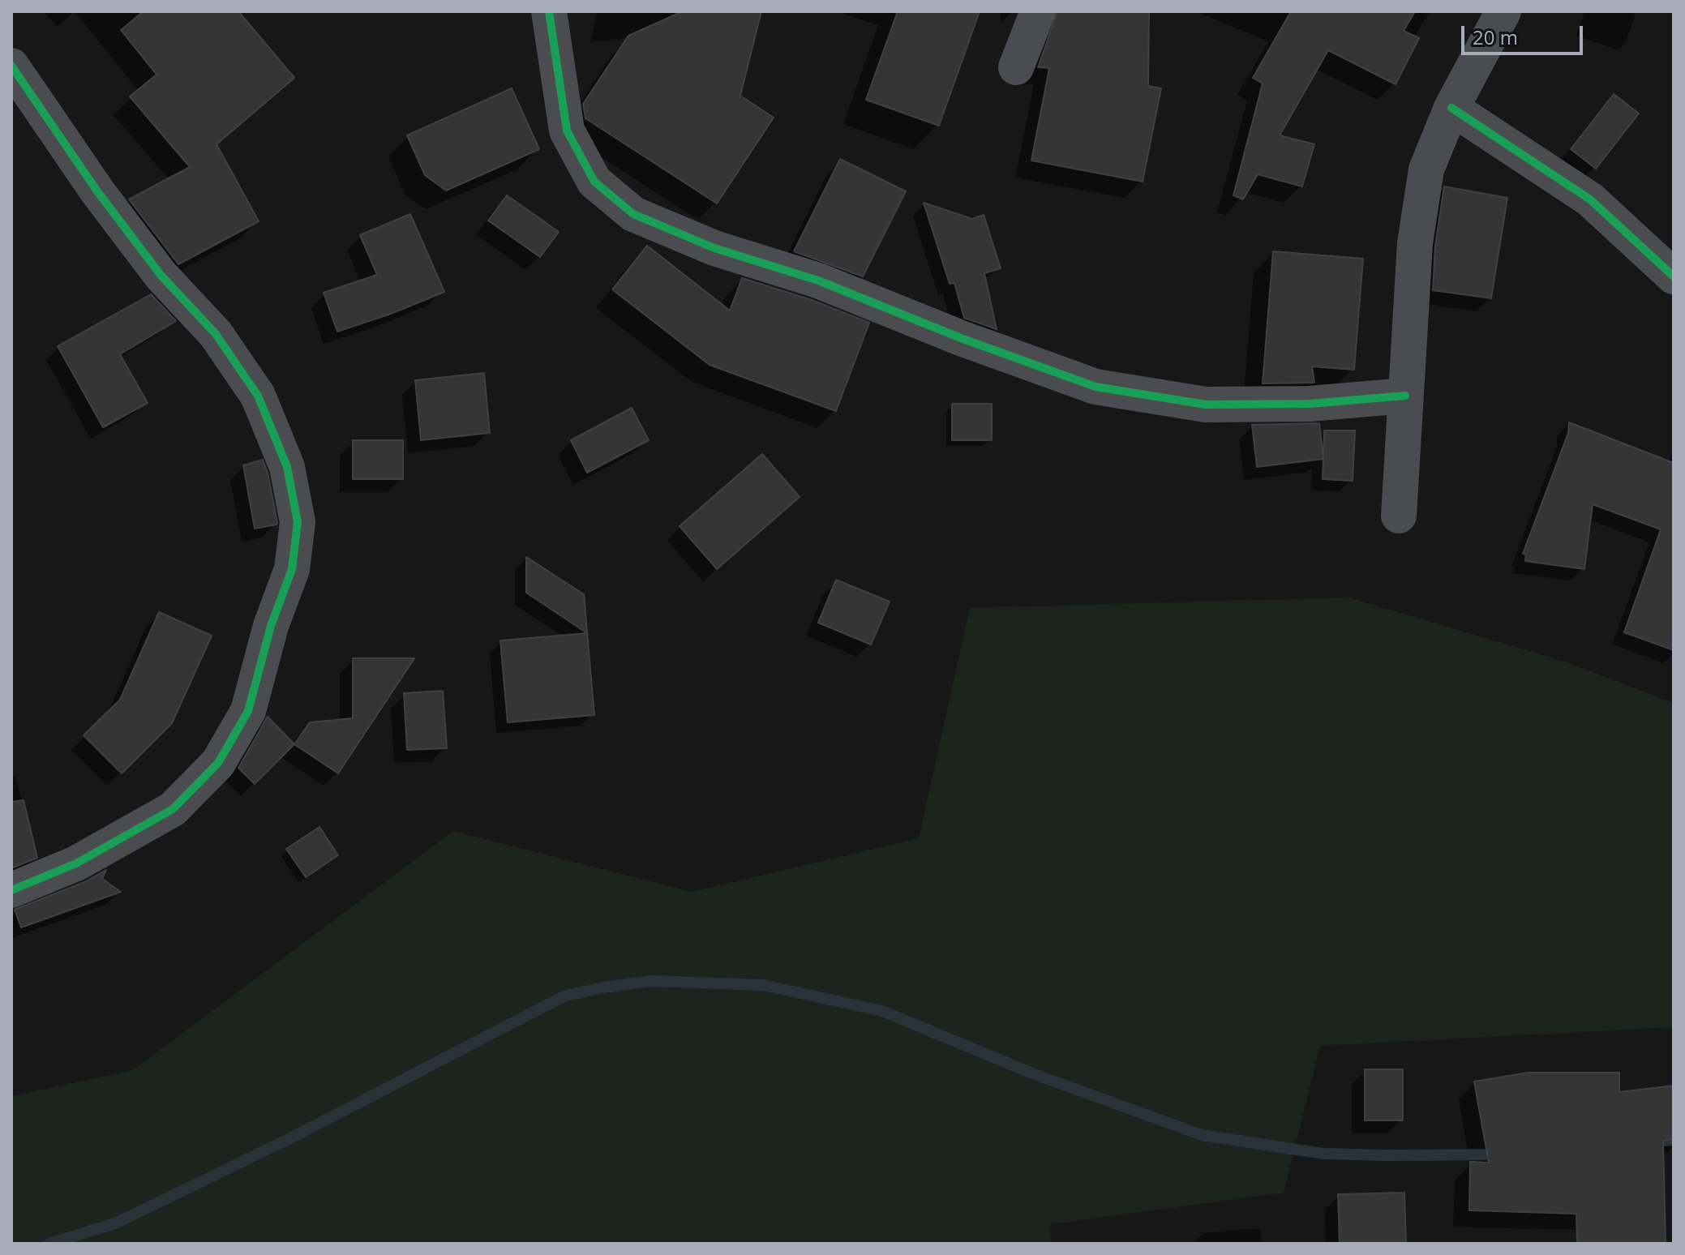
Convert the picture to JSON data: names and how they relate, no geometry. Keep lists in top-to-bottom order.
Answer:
{
  "scale_bar": "20 m"
}
